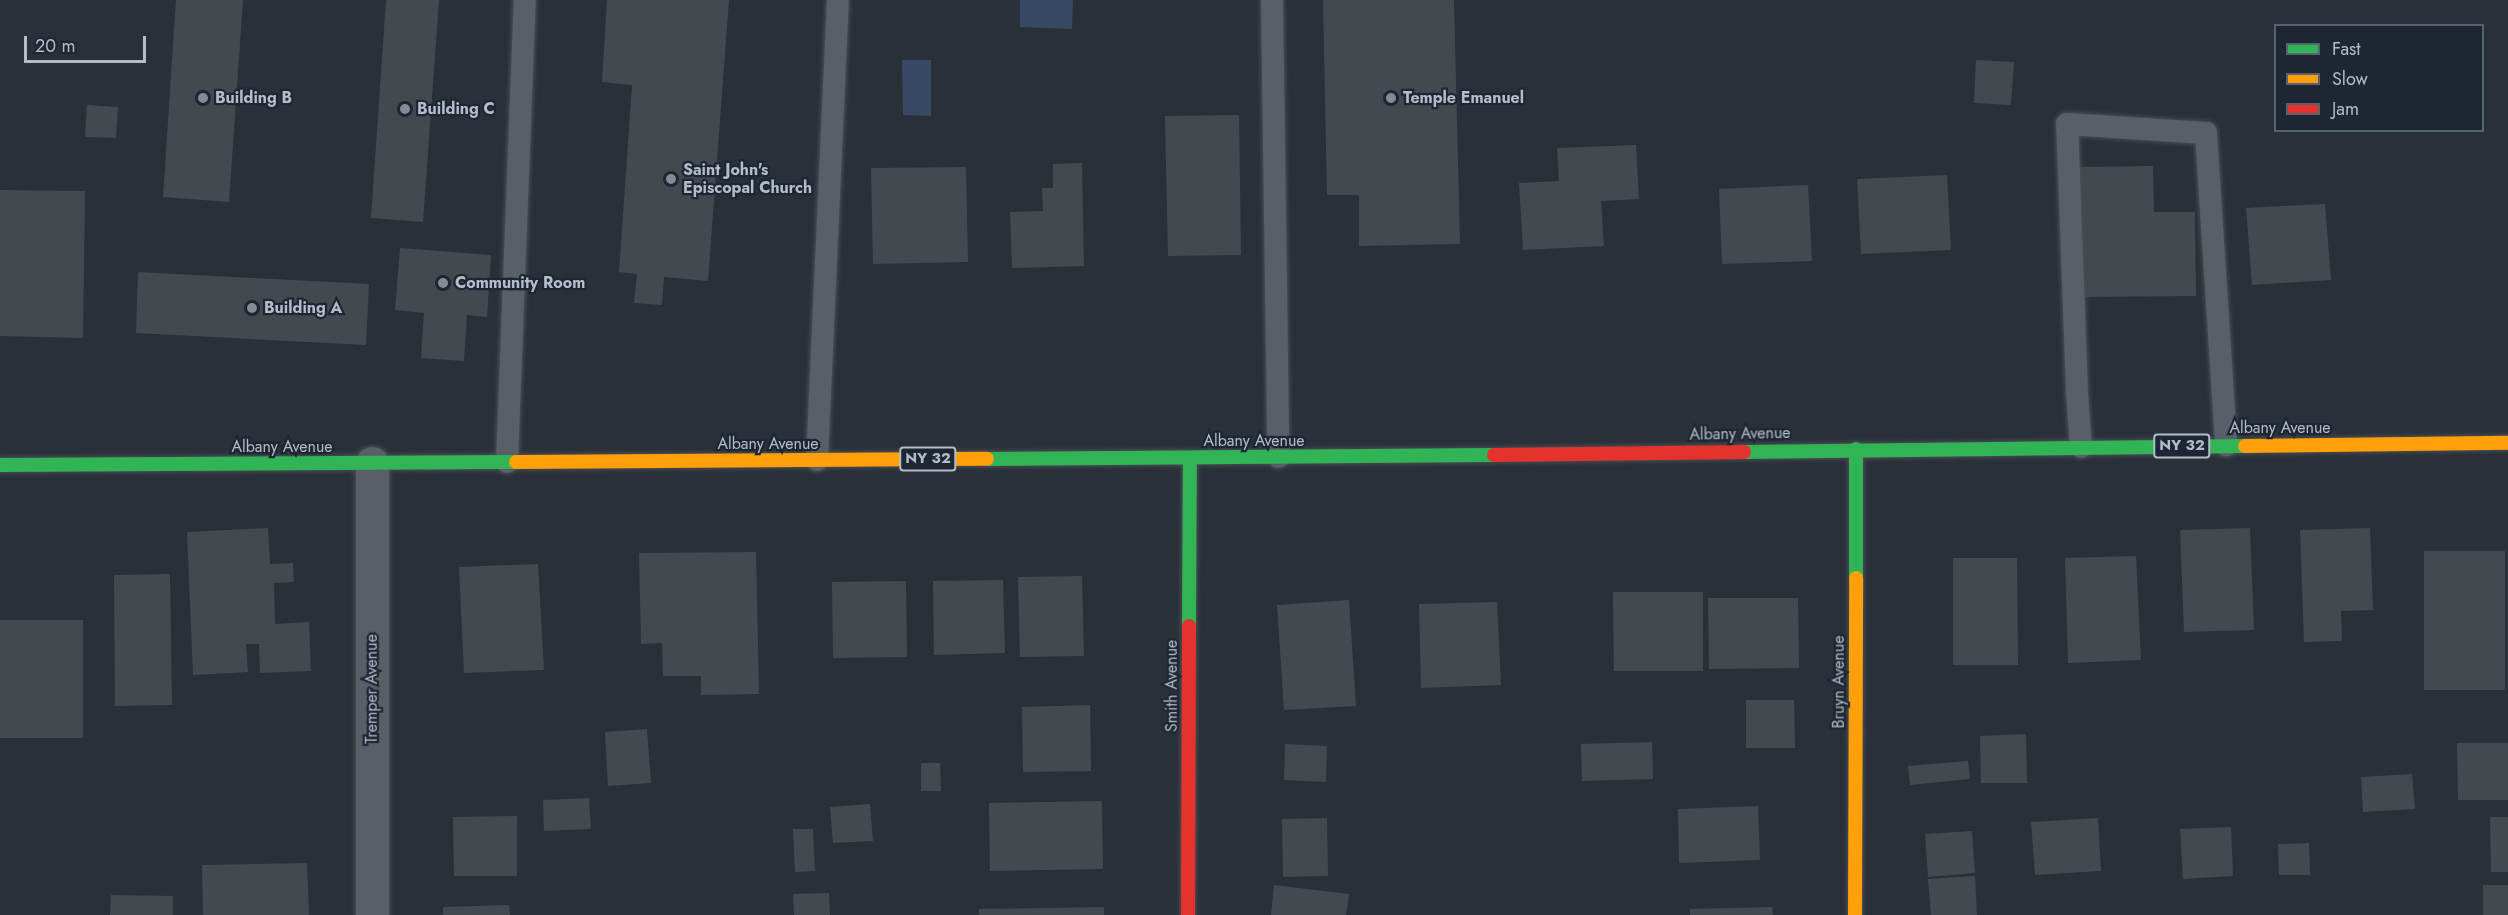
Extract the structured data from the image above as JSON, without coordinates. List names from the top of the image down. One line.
{"streets":{"main road":["Albany Avenue","NY 32","Bruyn Avenue","Smith Avenue"],"street":["Tremper Avenue"]},"crossings":[["Albany Avenue","Bruyn Avenue"],["Albany Avenue","Smith Avenue"],["Albany Avenue","Tremper Avenue"]],"places":["Building B","Temple Emanuel","Building C","Saint John's Episcopal Church","Community Room","Building A"],"legend":["Fast","Slow","Jam"],"scale_bar":"20 m"}
